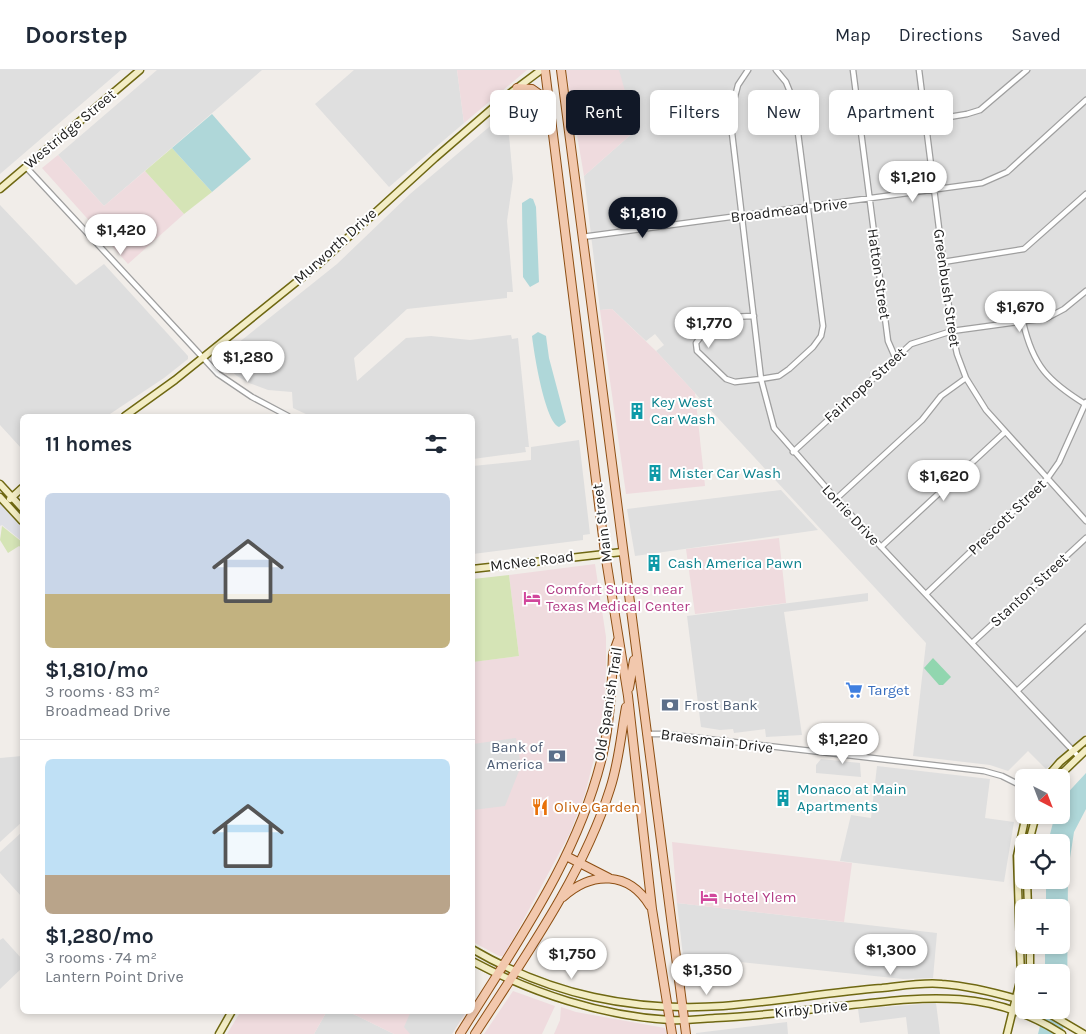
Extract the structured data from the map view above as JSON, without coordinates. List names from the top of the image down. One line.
{"streets":{"main road":["Westridge Street","Murworth Drive","Main Street","McNee Road","Old Spanish Trail","Kirby Drive"],"street":["Broadmead Drive","Hatton Street","Greenbush Street","Fairhope Street","Lorrie Drive","Prescott Street","Stanton Street","Braesmain Drive"]},"crossings":[["Broadmead Drive","Hatton Street"],["Broadmead Drive","Greenbush Street"],["Broadmead Drive","Lorrie Drive"],["Broadmead Drive","Main Street"],["Murworth Drive","Main Street"],["Hatton Street","Fairhope Street"],["Greenbush Street","Fairhope Street"],["Greenbush Street","Prescott Street"],["Fairhope Street","Lorrie Drive"],["Lorrie Drive","Prescott Street"],["Lorrie Drive","Stanton Street"],["Main Street","McNee Road"],["Main Street","Old Spanish Trail"],["Main Street","Braesmain Drive"],["Main Street","Kirby Drive"],["Old Spanish Trail","Kirby Drive"]],"places":{"building":["Key West Car Wash","Mister Car Wash","Cash America Pawn","Monaco at Main Apartments"],"hotel":["Comfort Suites near Texas Medical Center","Hotel Ylem"],"supermarket":["Target"],"bank":["Frost Bank","Bank of America"],"restaurant":["Olive Garden"]},"north":"bottom right","page":{"header":"Doorstep","nav":["Map","Directions","Saved"],"chip":["Buy","Rent","Filters","New","Apartment"],"price":["$1,210","$1,810","$1,420","$1,670","$1,770","$1,280","$1,620","$1,220","$1,300","$1,750","$1,350"],"heading":"11 homes","list":[{"name":"$1,810/mo","note":"3 rooms · 83 m² · Broadmead Drive"},{"name":"$1,280/mo","note":"3 rooms · 74 m² · Lantern Point Drive"}],"map_buttons":["+","−"]}}
